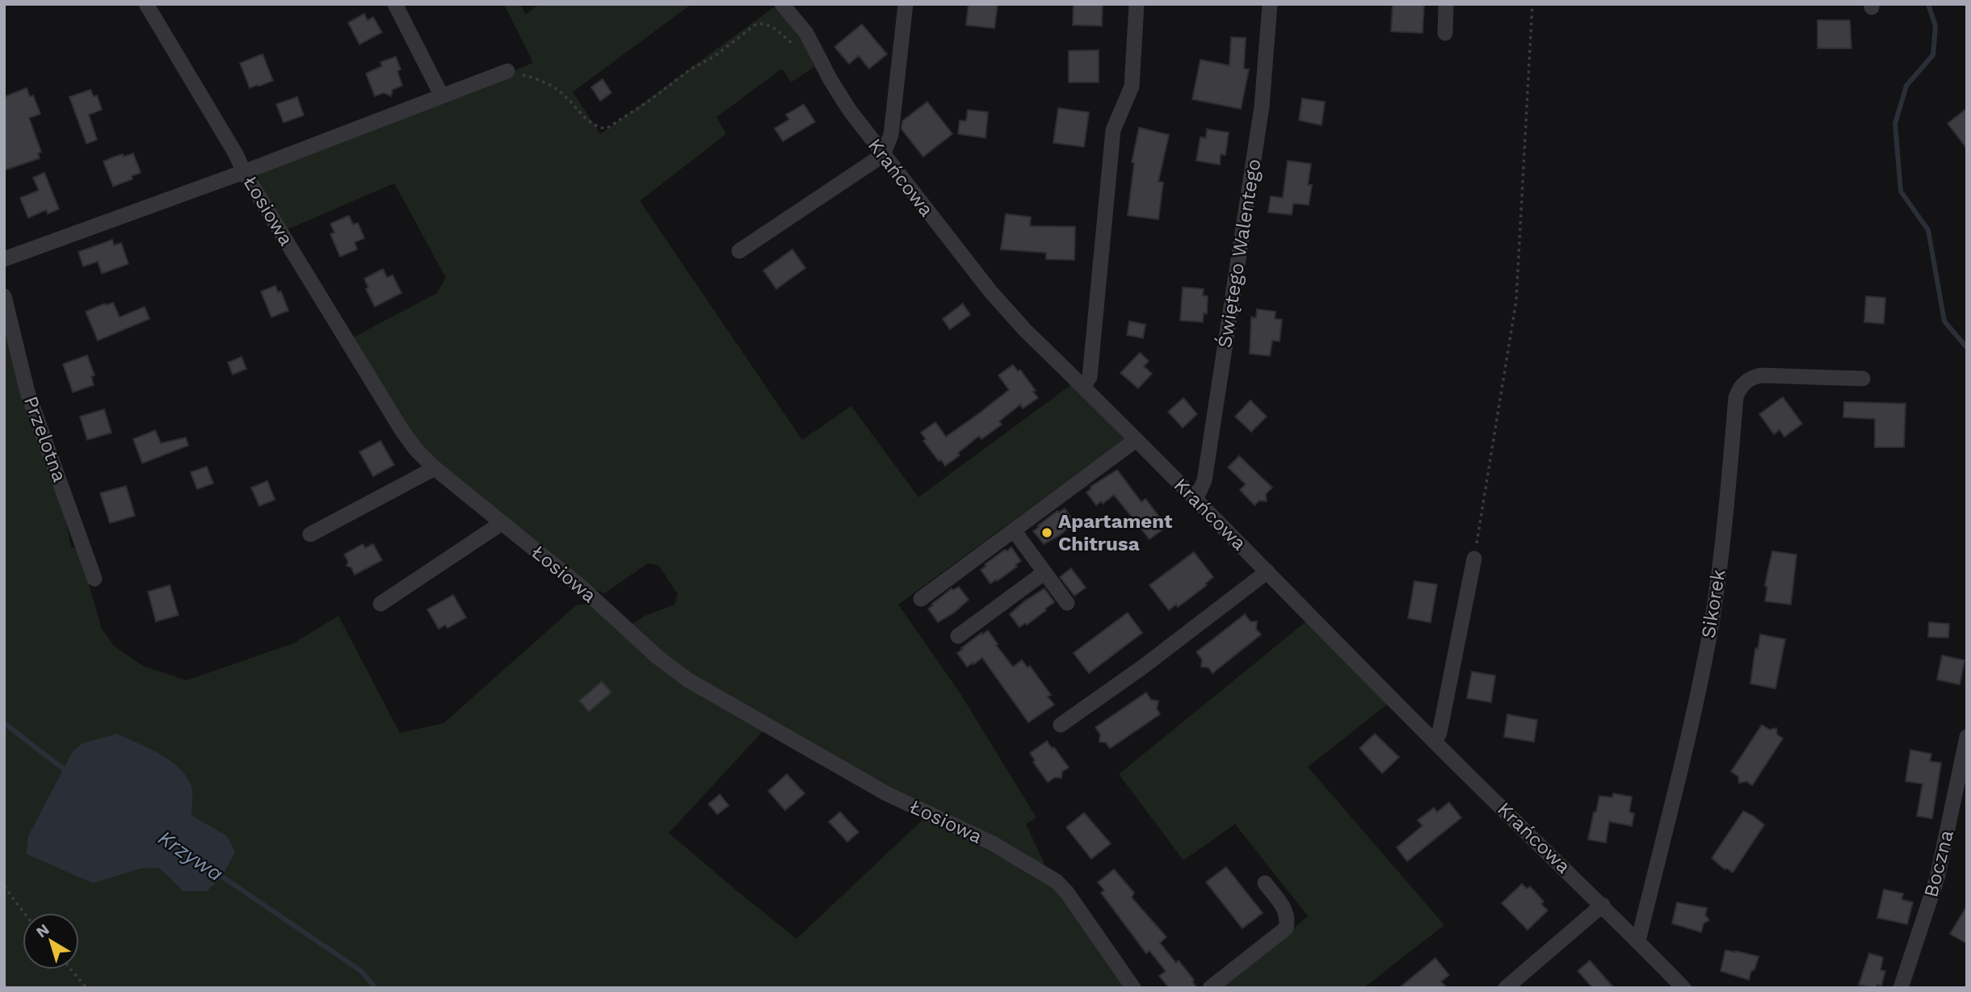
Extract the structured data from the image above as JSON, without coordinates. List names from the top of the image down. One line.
{"streets":{"street":["Krańcowa","Łosiowa","Świętego Walentego","Przelotna","Sikorek","Boczna"]},"crossings":[["Krańcowa","Świętego Walentego"],["Krańcowa","Sikorek"]],"water":["Krzywa"],"places":["Apartament Chitrusa"],"north":"top left"}
